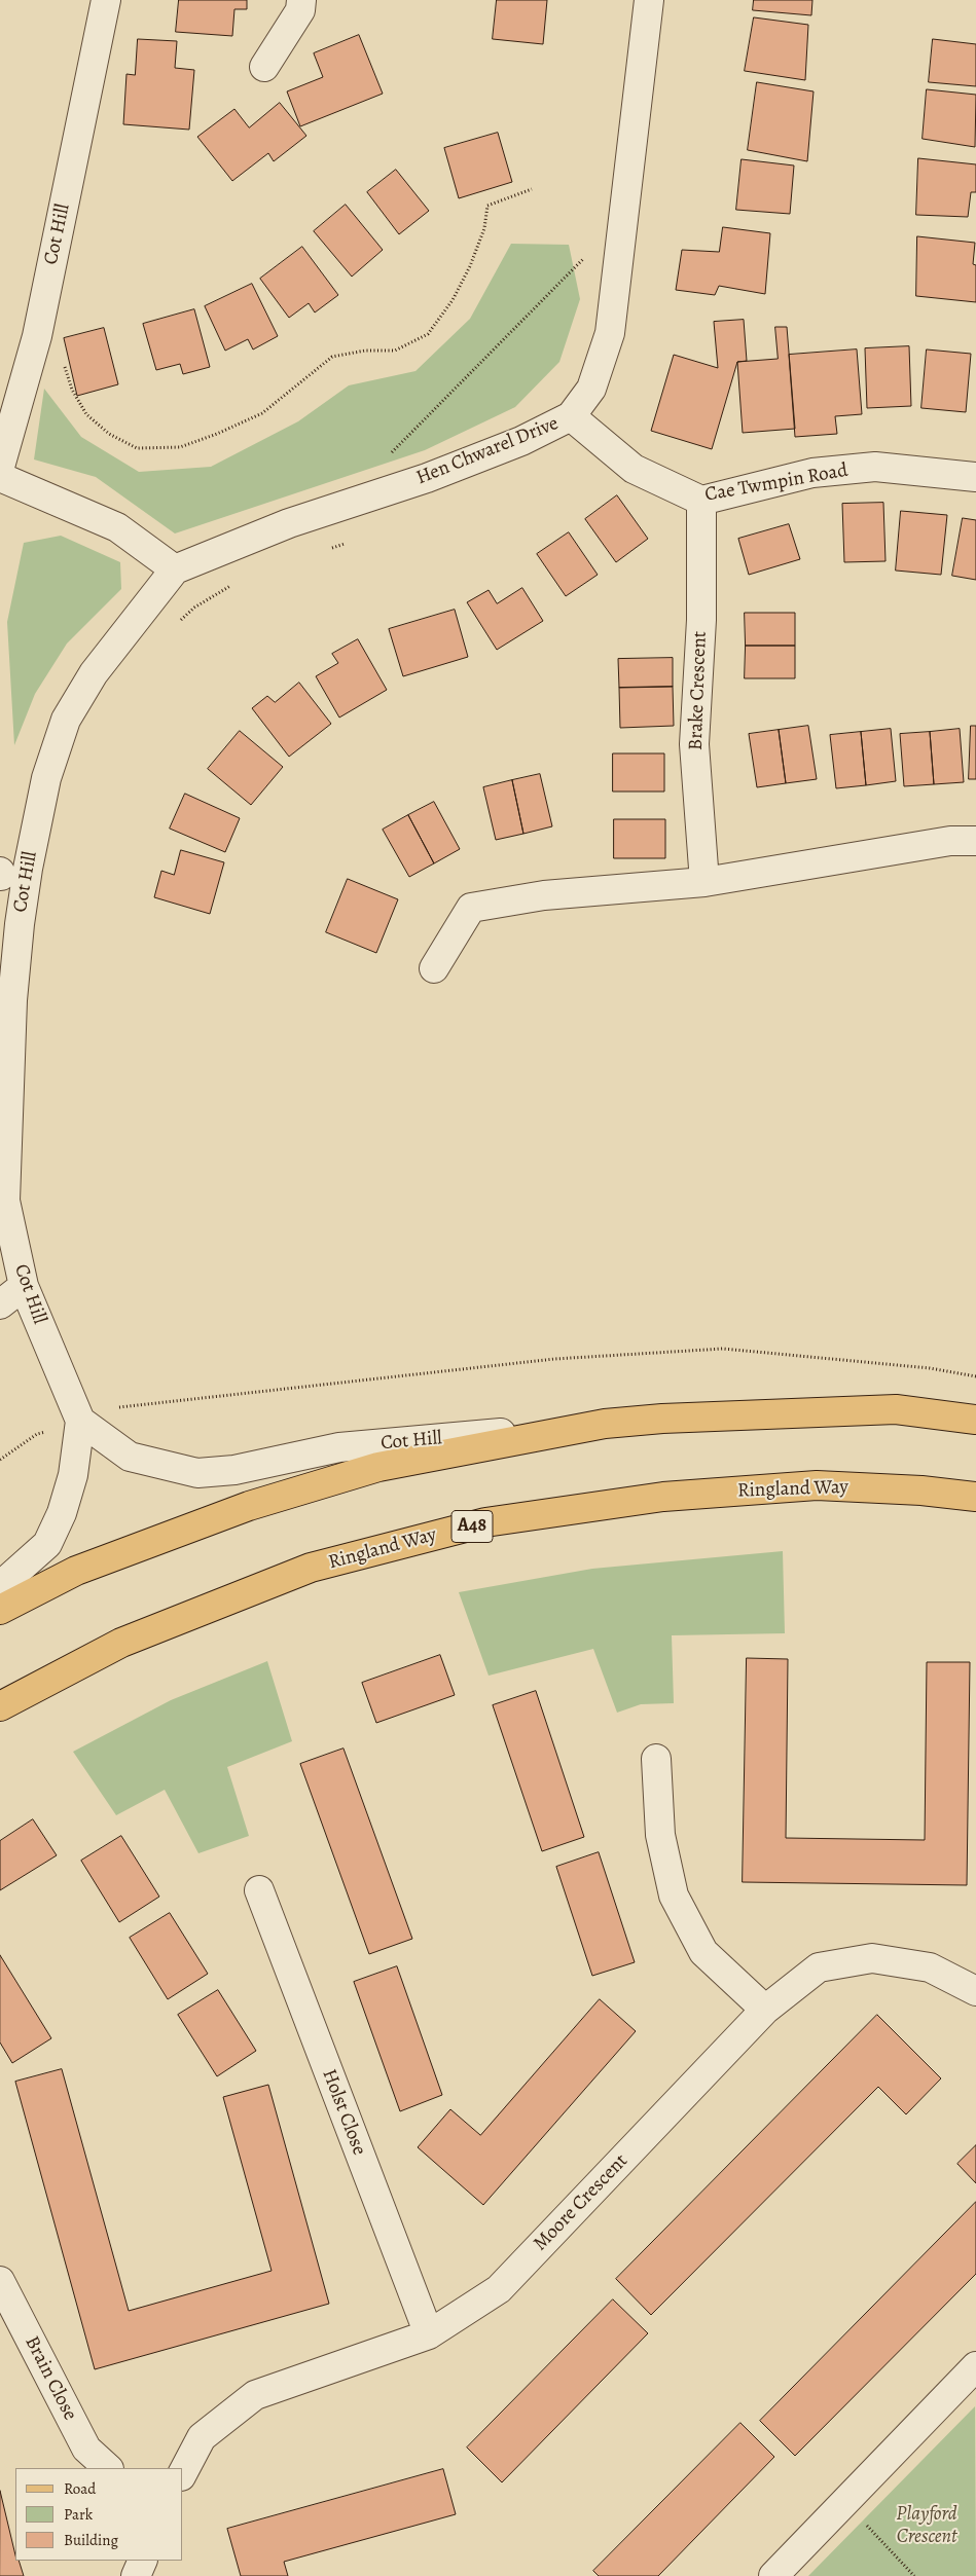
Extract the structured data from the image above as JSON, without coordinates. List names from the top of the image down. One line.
{"streets":{"main road":["Ringland Way","A48"],"street":["Cot Hill","Hen Chwarel Drive","Cae Twmpin Road","Brake Crescent","Holst Close","Moore Crescent","Brain Close"]},"crossings":[["Cot Hill","Hen Chwarel Drive"],["Hen Chwarel Drive","Cae Twmpin Road"],["Cae Twmpin Road","Brake Crescent"],["Holst Close","Moore Crescent"]],"parks":["Playford Crescent"],"legend":["Road","Park","Building"]}
